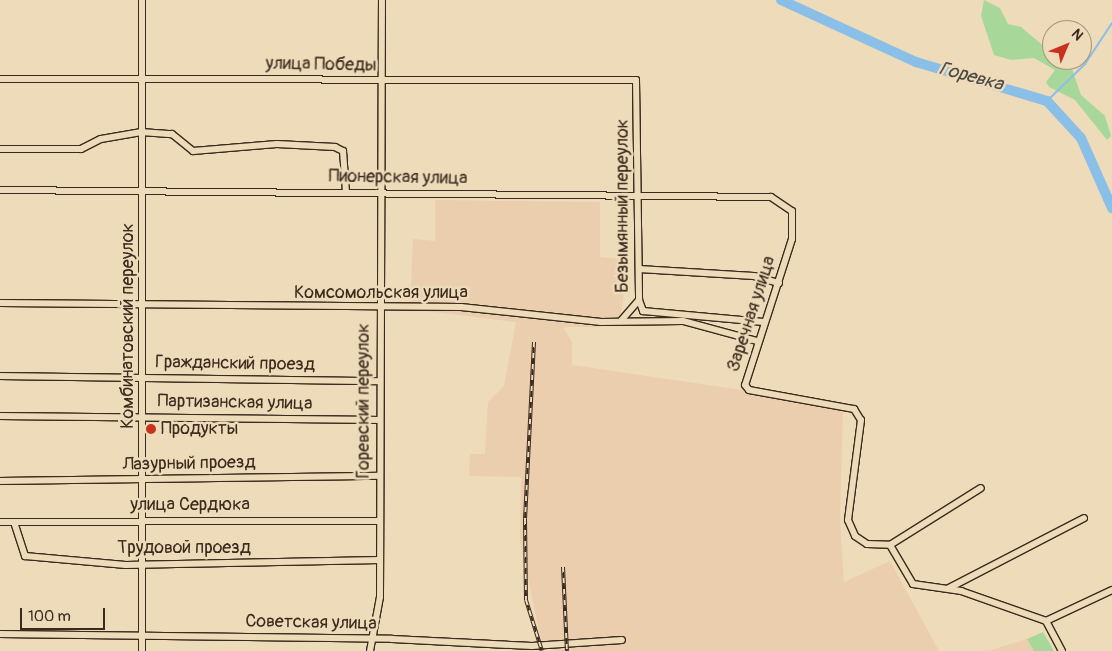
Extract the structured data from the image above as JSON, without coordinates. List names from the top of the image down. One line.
{"streets":{"street":["улица Победы","Пионерская улица","Безымянный переулок","Комсомольская улица","Заречная улица","Комбинатовский переулок","Гражданский проезд","Горевский переулок","Партизанская улица","Лазурный проезд","улица Сердюка","Трудовой проезд","Советская улица"]},"crossings":[["улица Победы","Безымянный переулок"],["улица Победы","Комбинатовский переулок"],["улица Победы","Горевский переулок"],["Пионерская улица","Безымянный переулок"],["Пионерская улица","Заречная улица"],["Пионерская улица","Комбинатовский переулок"],["Пионерская улица","Горевский переулок"],["Безымянный переулок","Комсомольская улица"],["Комсомольская улица","Заречная улица"],["Комсомольская улица","Комбинатовский переулок"],["Комсомольская улица","Горевский переулок"],["Комбинатовский переулок","Гражданский проезд"],["Комбинатовский переулок","Партизанская улица"],["Комбинатовский переулок","Лазурный проезд"],["Комбинатовский переулок","улица Сердюка"],["Комбинатовский переулок","Трудовой проезд"],["Комбинатовский переулок","Советская улица"],["Гражданский проезд","Горевский переулок"],["Горевский переулок","Партизанская улица"],["Горевский переулок","Лазурный проезд"],["Горевский переулок","улица Сердюка"],["Горевский переулок","Трудовой проезд"],["Горевский переулок","Советская улица"],["улица Сердюка","Трудовой проезд"]],"water":["Горевка"],"places":["Продукты"],"scale_bar":"100 m","north":"top right"}
